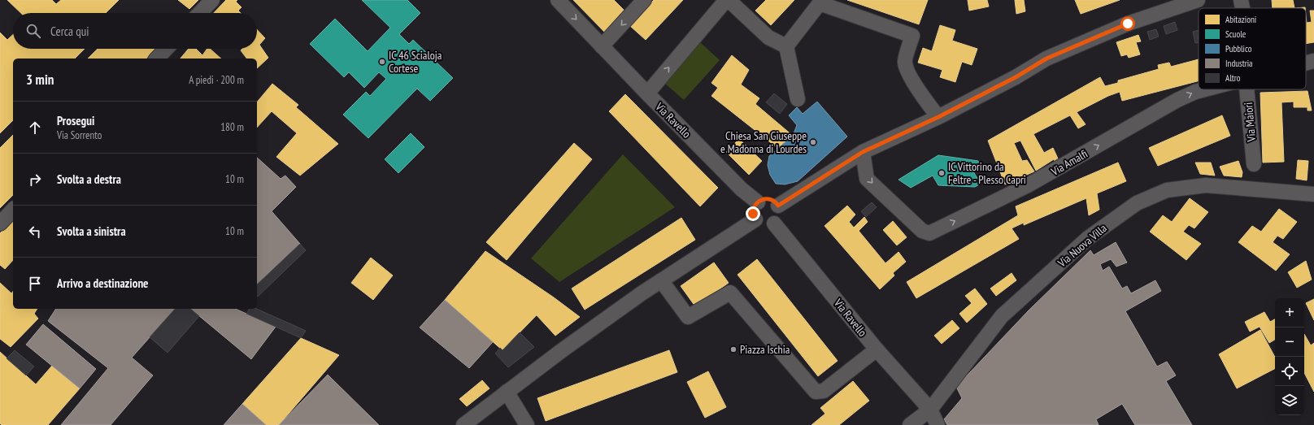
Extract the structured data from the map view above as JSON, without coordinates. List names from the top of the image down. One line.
{"streets":{"street":["Via Ravello","Via Maiori","Via Amalfi","Via Nuova Villa"]},"crossings":[["Via Ravello","Via Nuova Villa"]],"places":["IC 46 Scialoja Cortese","Chiesa San Giuseppe e Madonna di Lourdes","IC Vittorino da Feltre - Plesso Capri","Piazza Ischia"],"legend":["Abitazioni","Scuole","Pubblico","Industria","Altro"],"page":{"search":"Cerca qui","heading":["3 min","A piedi · 200 m"],"list":[["Prosegui","Via Sorrento","180 m"],["Svolta a destra","10 m"],["Svolta a sinistra","10 m"],"Arrivo a destinazione"],"map_buttons":["+","−"]}}
